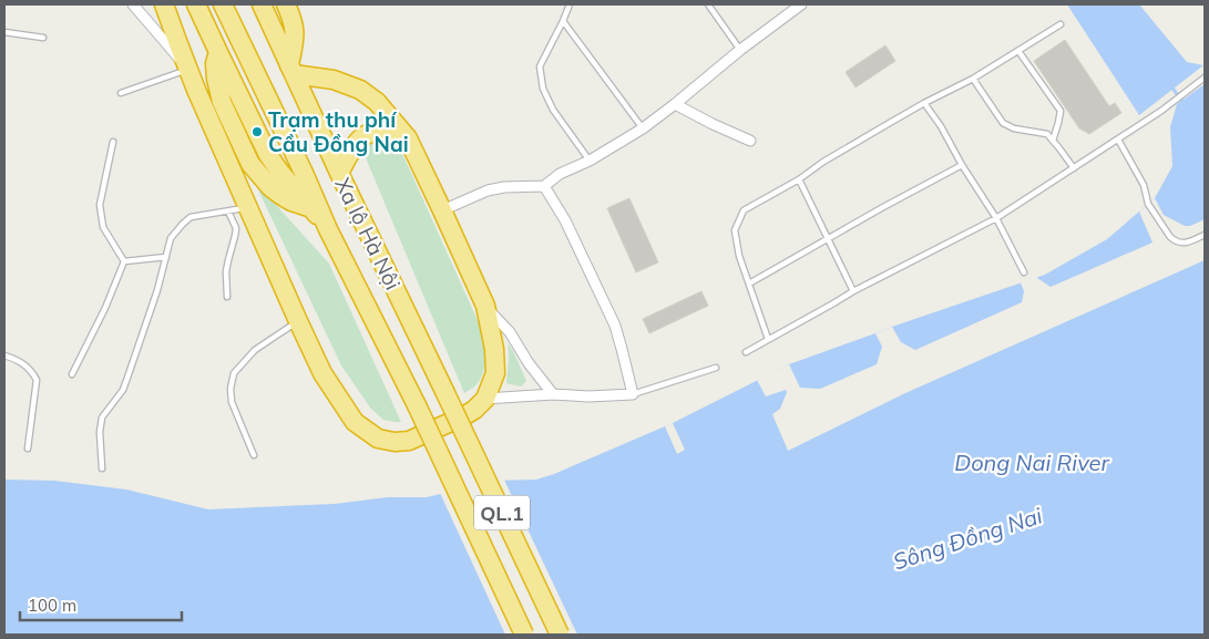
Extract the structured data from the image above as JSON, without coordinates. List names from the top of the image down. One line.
{"streets":{"highway":["Xa lộ Hà Nội","QL.1"]},"water":["Dong Nai River","Sông Đồng Nai"],"places":["Trạm thu phí Cầu Đồng Nai"],"scale_bar":"100 m"}
